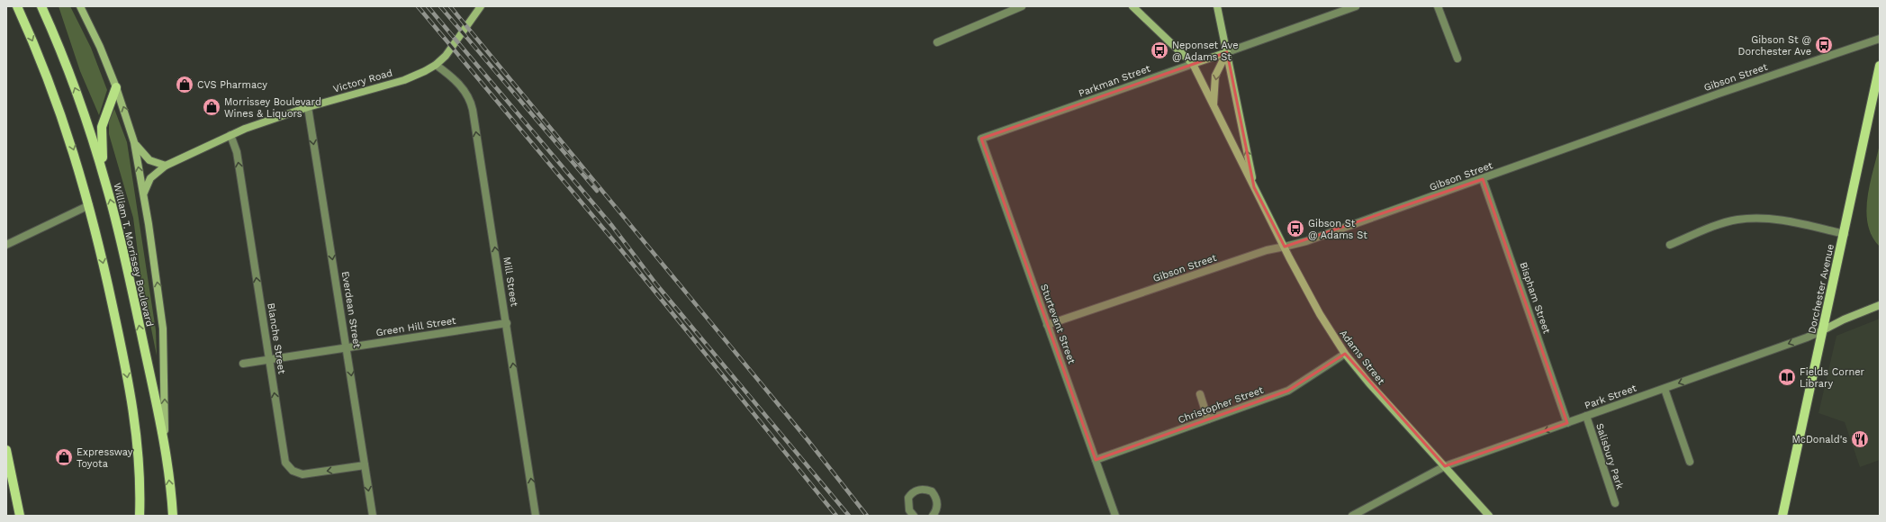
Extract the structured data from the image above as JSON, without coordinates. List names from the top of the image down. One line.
{"streets":{"main road":["Victory Road","Parkman Street","William T. Morrissey Boulevard","Dorchester Avenue","Adams Street","Park Street"],"street":["Gibson Street","Mill Street","Bispham Street","Everdean Street","Sturtevant Street","Green Hill Street","Blanche Street","Christopher Street","Salisbury Park"]},"crossings":[["Gibson Street","Bispham Street"],["Gibson Street","Sturtevant Street"],["Gibson Street","Adams Street"],["Victory Road","Mill Street"],["Victory Road","Everdean Street"],["Victory Road","Blanche Street"],["Parkman Street","Sturtevant Street"],["Parkman Street","Adams Street"],["Mill Street","Green Hill Street"],["Dorchester Avenue","Park Street"],["Bispham Street","Park Street"],["Everdean Street","Green Hill Street"],["Everdean Street","Blanche Street"],["Sturtevant Street","Christopher Street"],["Green Hill Street","Blanche Street"],["Adams Street","Park Street"],["Adams Street","Christopher Street"],["Park Street","Salisbury Park"]],"one_way":["Mill Street","Everdean Street","Blanche Street","Park Street"],"places":{"bus stop":["Gibson St @ Dorchester Ave","Neponset Ave @ Adams St","Gibson St @ Adams St"],"shop":["CVS Pharmacy","Morrissey Boulevard Wines & Liquors","Expressway Toyota"],"library":["Fields Corner Library"],"restaurant":["McDonald's"]}}
